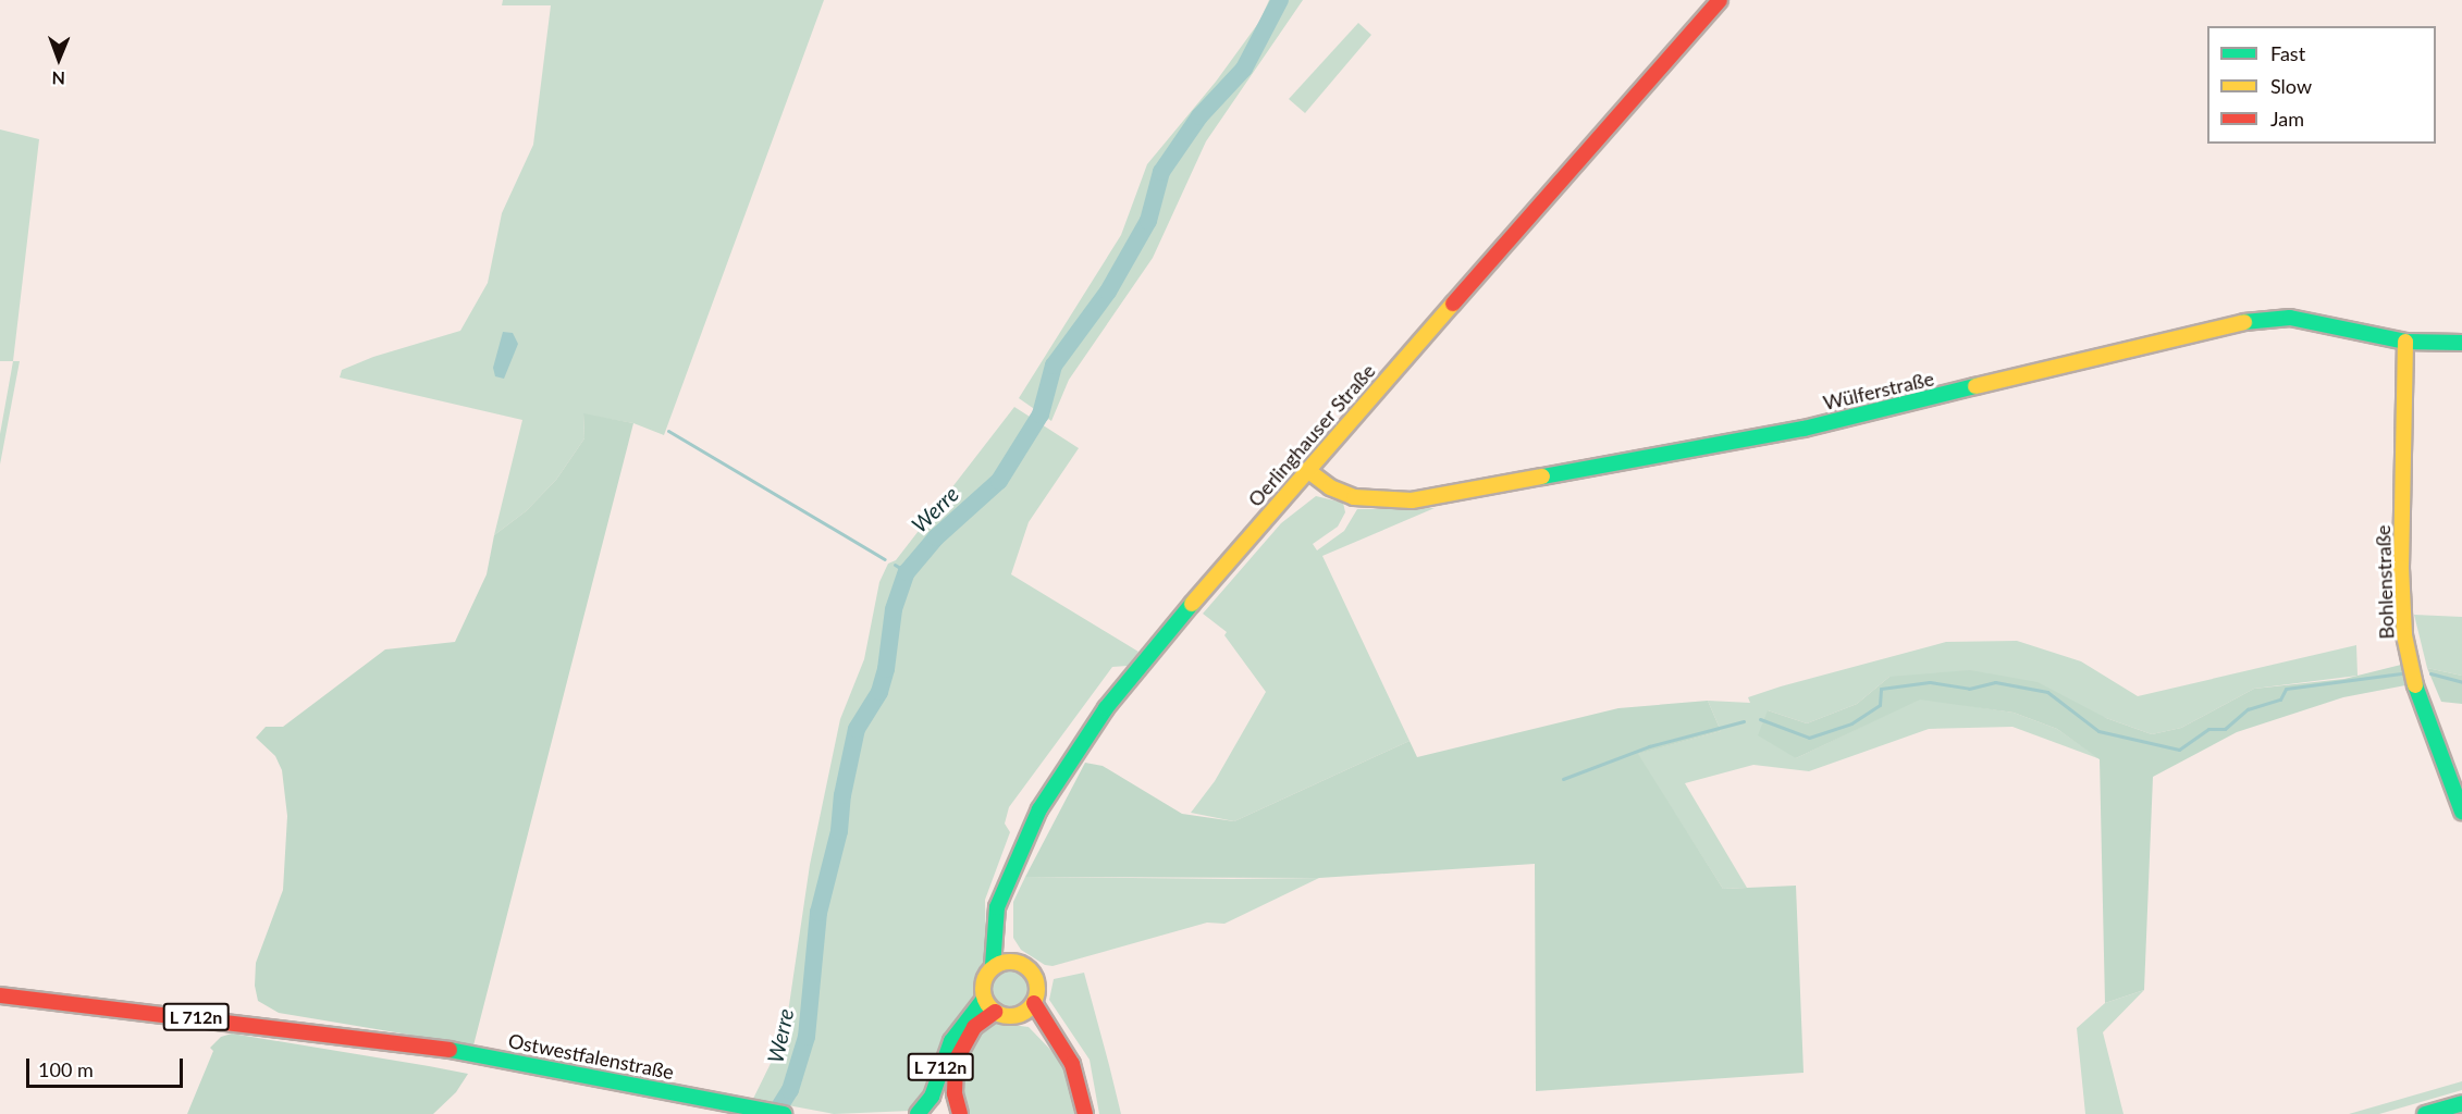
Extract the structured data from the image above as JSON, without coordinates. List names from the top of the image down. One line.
{"streets":{"main road":["Wülferstraße","Oerlinghauser Straße","Bohlenstraße","L 712n","Ostwestfalenstraße"]},"crossings":[["Wülferstraße","Oerlinghauser Straße"],["Wülferstraße","Bohlenstraße"],["Oerlinghauser Straße","L 712n"]],"water":["Werre"],"legend":["Fast","Slow","Jam"],"scale_bar":"100 m","north":"bottom"}
